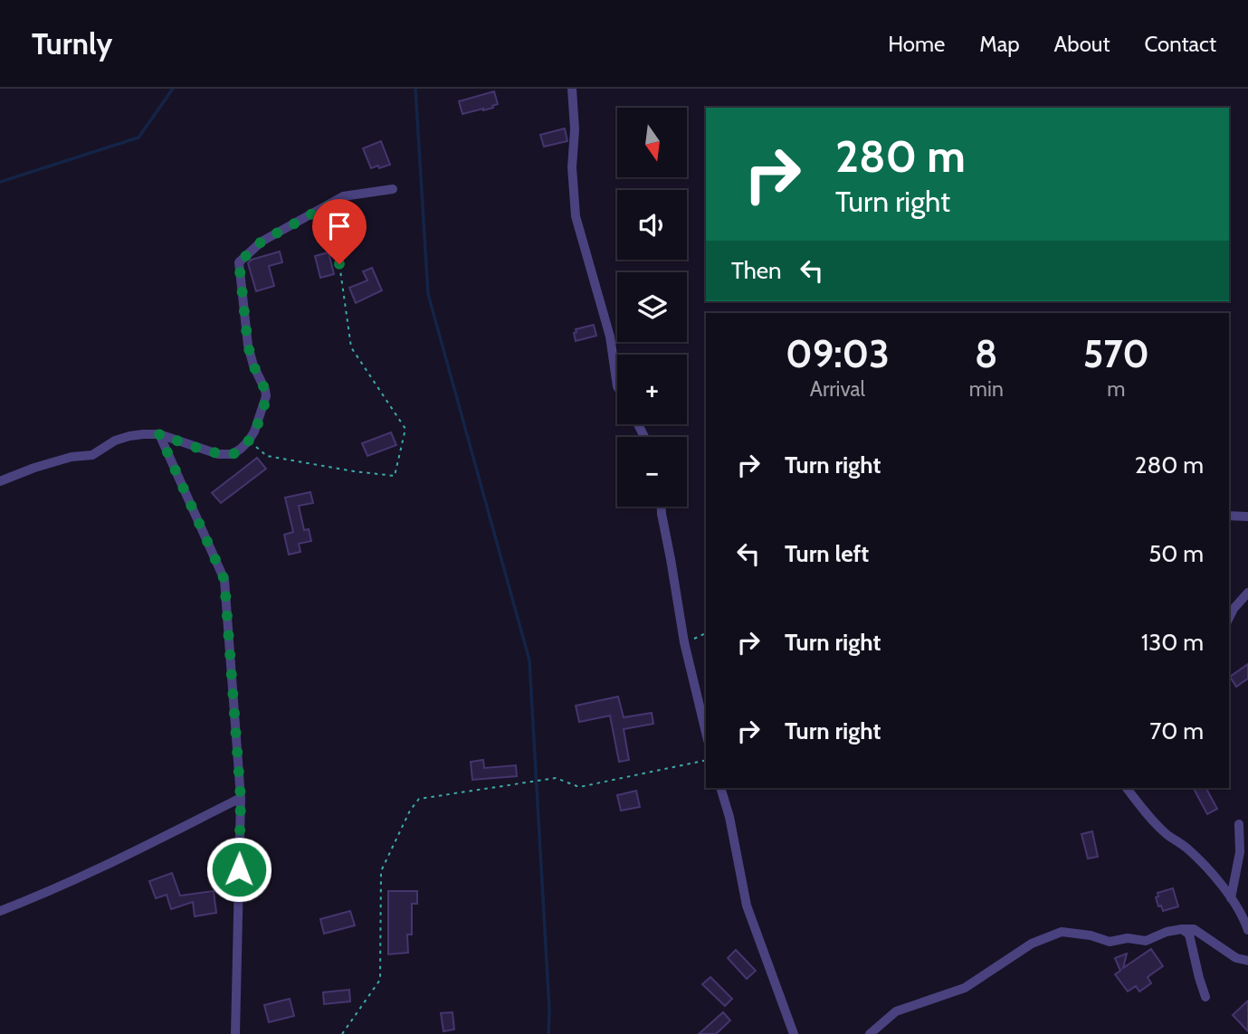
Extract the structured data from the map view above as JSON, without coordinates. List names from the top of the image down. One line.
{"north":"bottom","page":{"header":"Turnly","nav":["Home","Map","About","Contact"],"map_buttons":["+","−"],"turn":["280 m","Turn right"],"then":"Then","eta":["09:03","Arrival","8","min","570","m"],"list":[{"name":"Turn right","value":"280 m"},{"name":"Turn left","value":"50 m"},{"name":"Turn right","value":"130 m"},{"name":"Turn right","value":"70 m"}]}}
